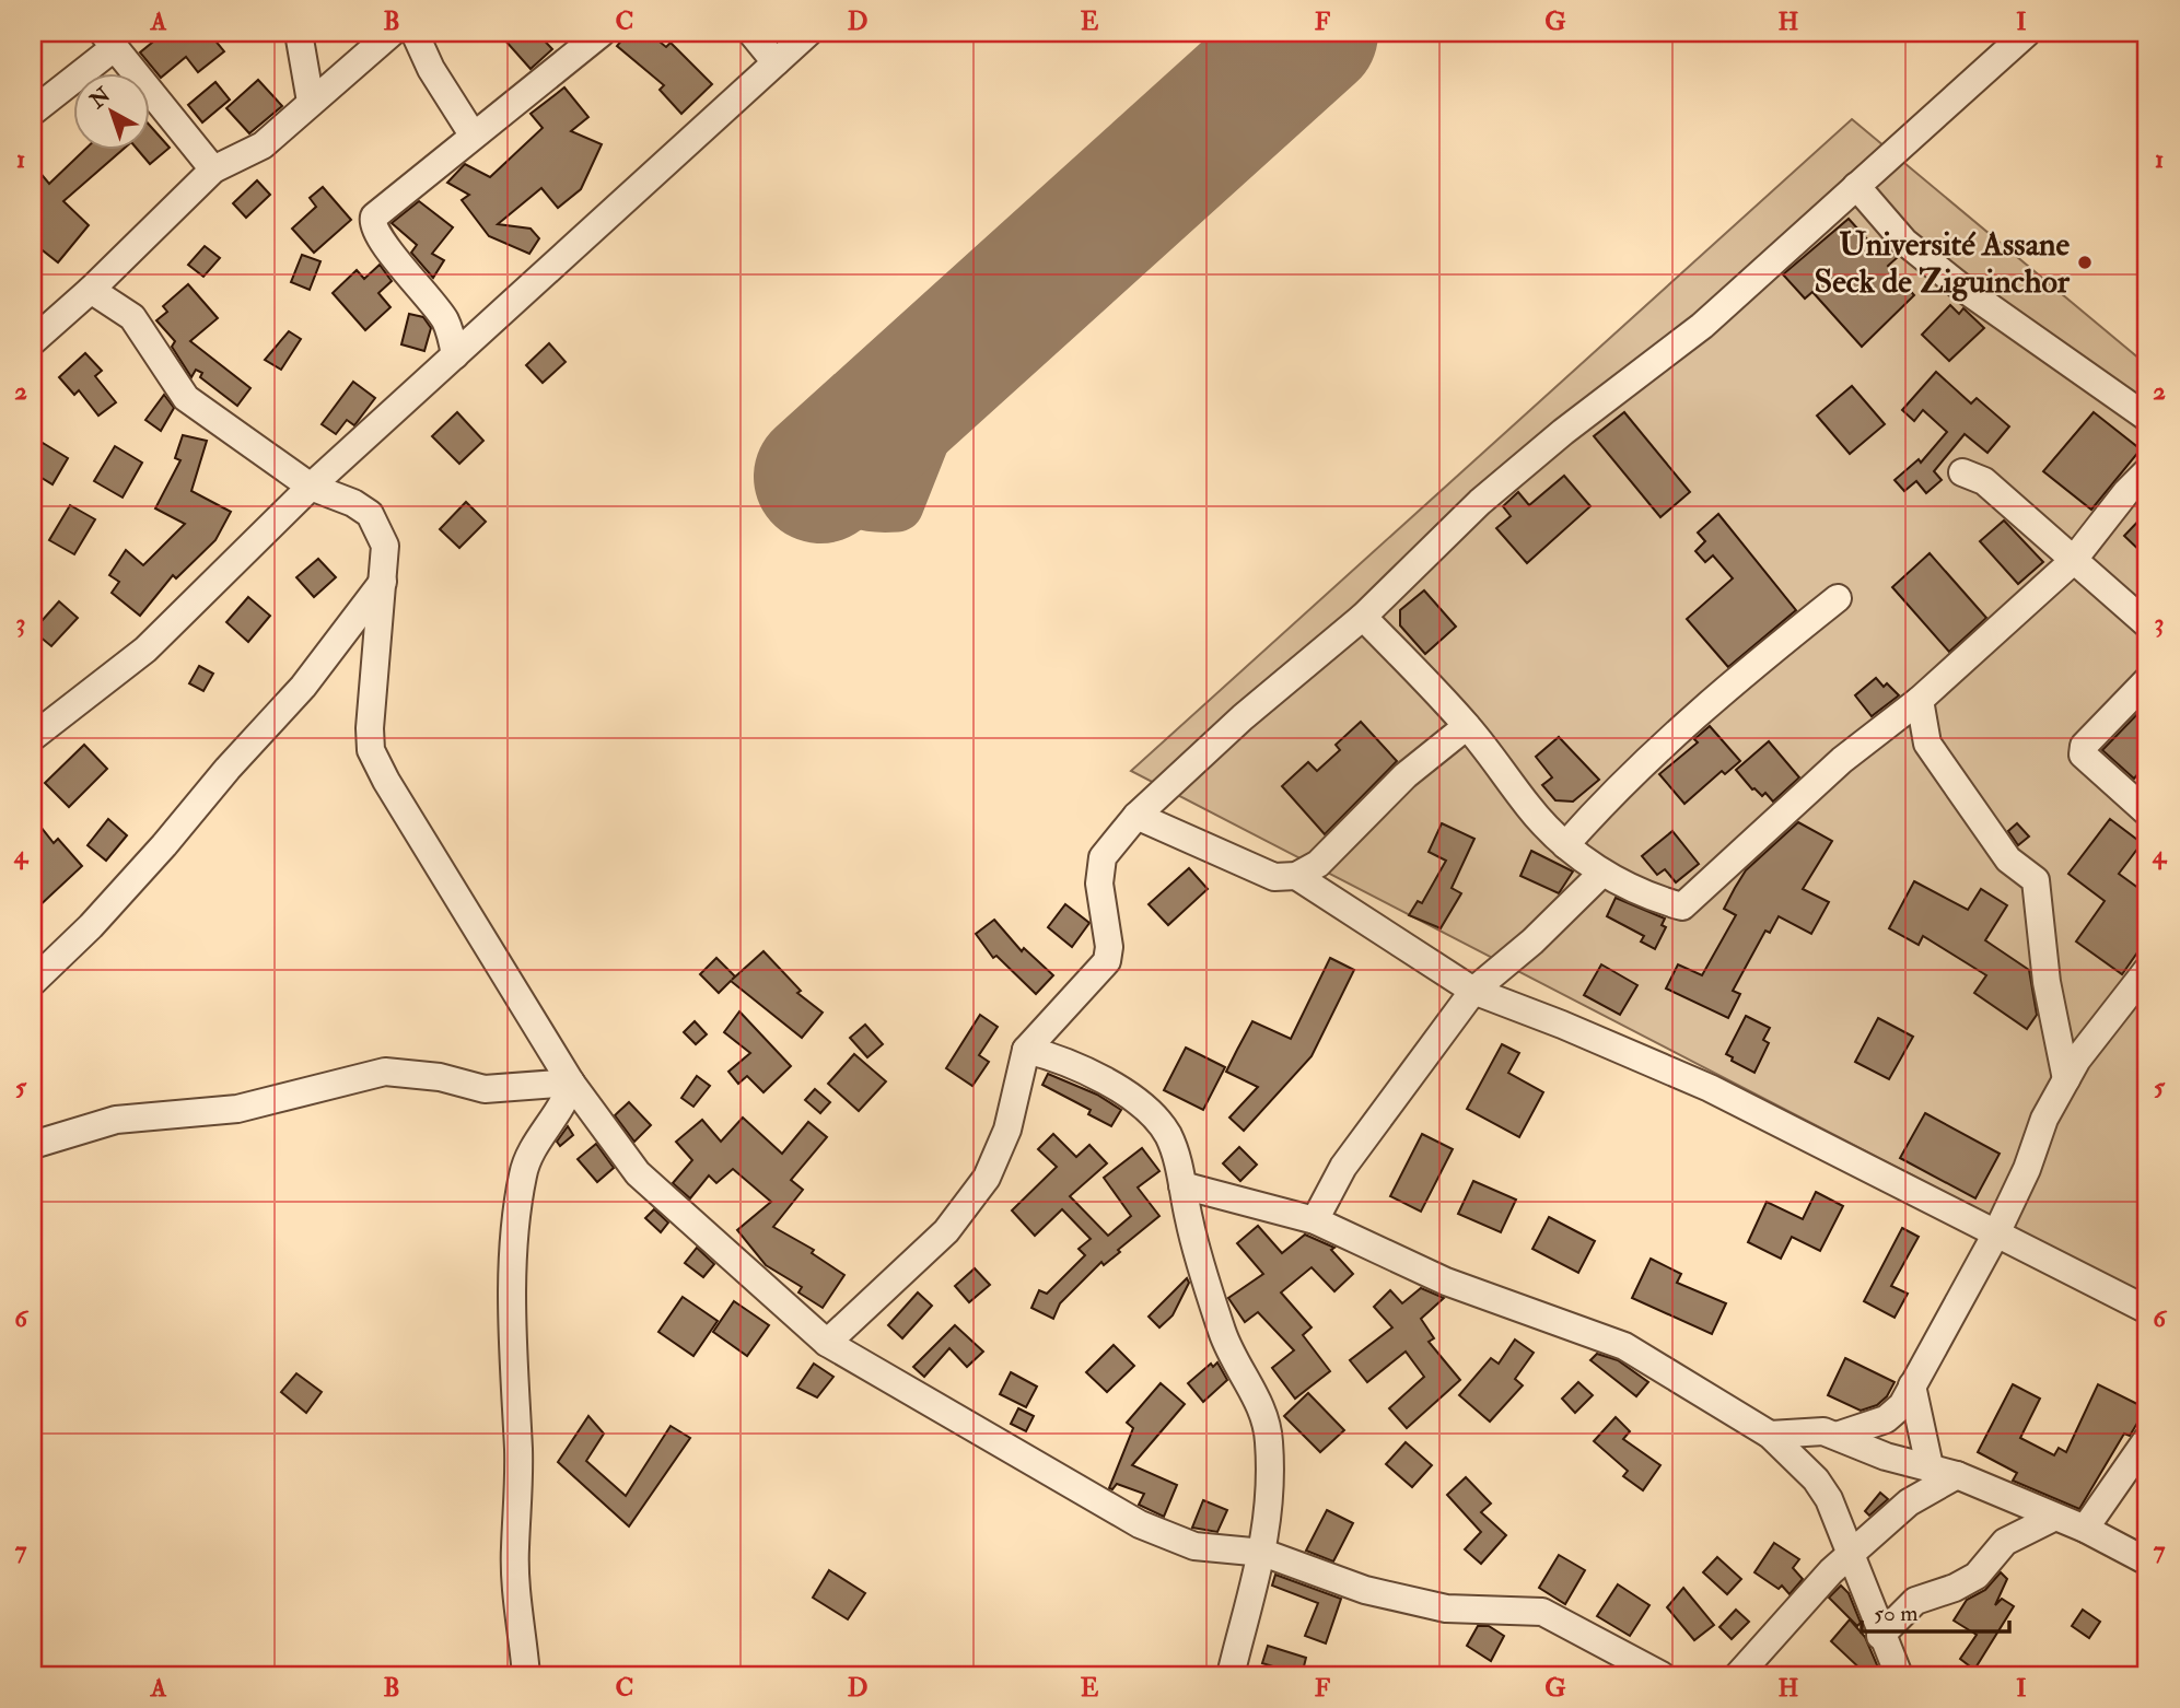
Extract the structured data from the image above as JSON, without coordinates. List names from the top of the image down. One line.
{"places":["Université Assane Seck de Ziguinchor"],"scale_bar":"50 m","north":"top left","grid":{"columns":["A","B","C","D","E","F","G","H","I"],"rows":["1","2","3","4","5","6","7"]}}
